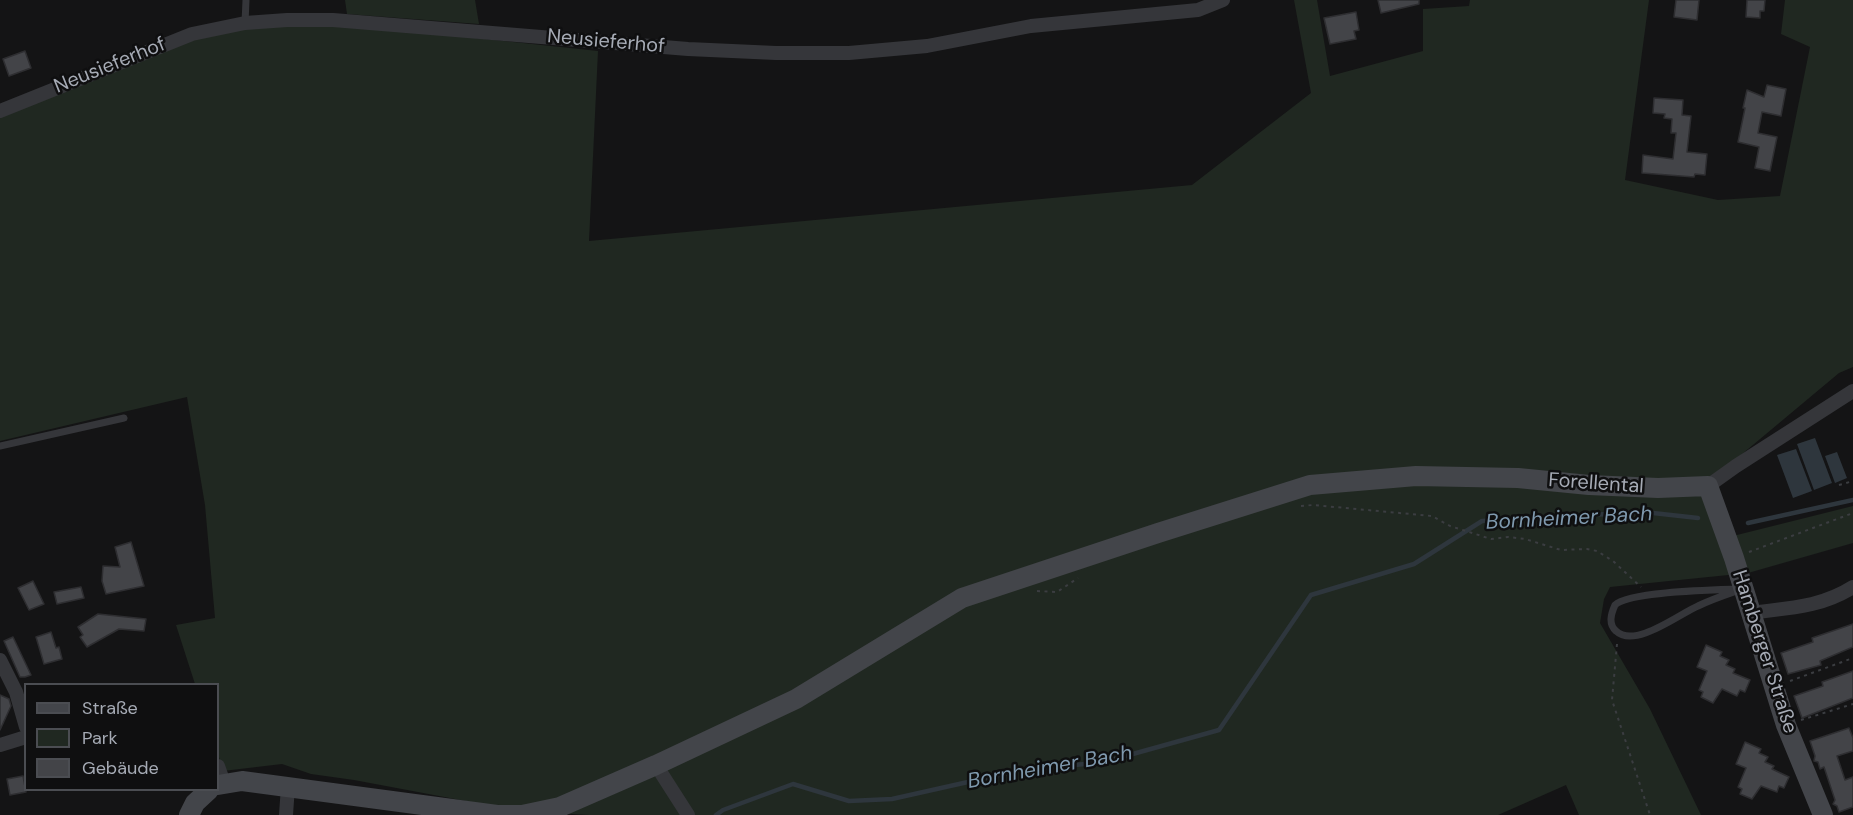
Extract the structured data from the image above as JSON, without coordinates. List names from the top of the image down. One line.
{"streets":{"street":["Neusieferhof","Forellental","Hamberger Straße"]},"crossings":[["Forellental","Hamberger Straße"]],"water":["Bornheimer Bach"],"legend":["Straße","Park","Gebäude"]}
